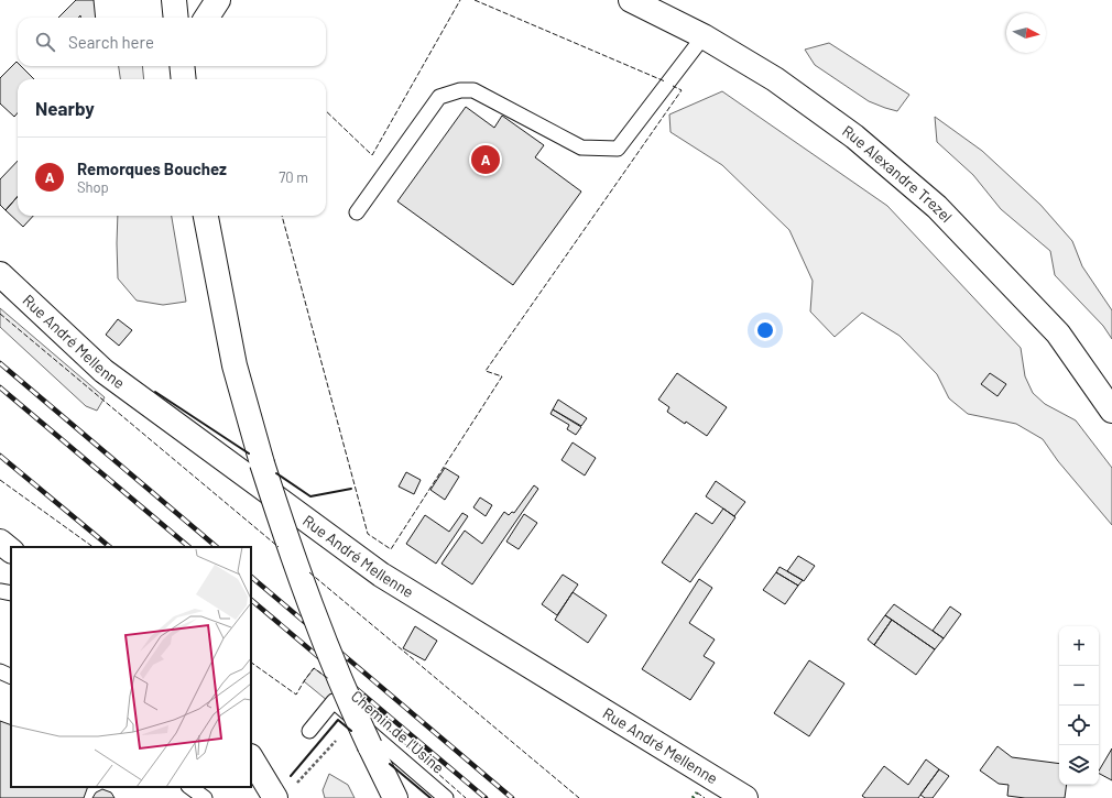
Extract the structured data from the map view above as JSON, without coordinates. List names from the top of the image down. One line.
{"streets":{"street":["Rue Alexandre Trezel","Rue André Mellenne"],"lane":["Chemin de l'Usine"]},"north":"right","page":{"search":"Search here","heading":"Nearby","list":[{"mark":"A","name":"Remorques Bouchez","note":"Shop","value":"70 m"}],"pins":"A","map_buttons":["+","−"]}}
